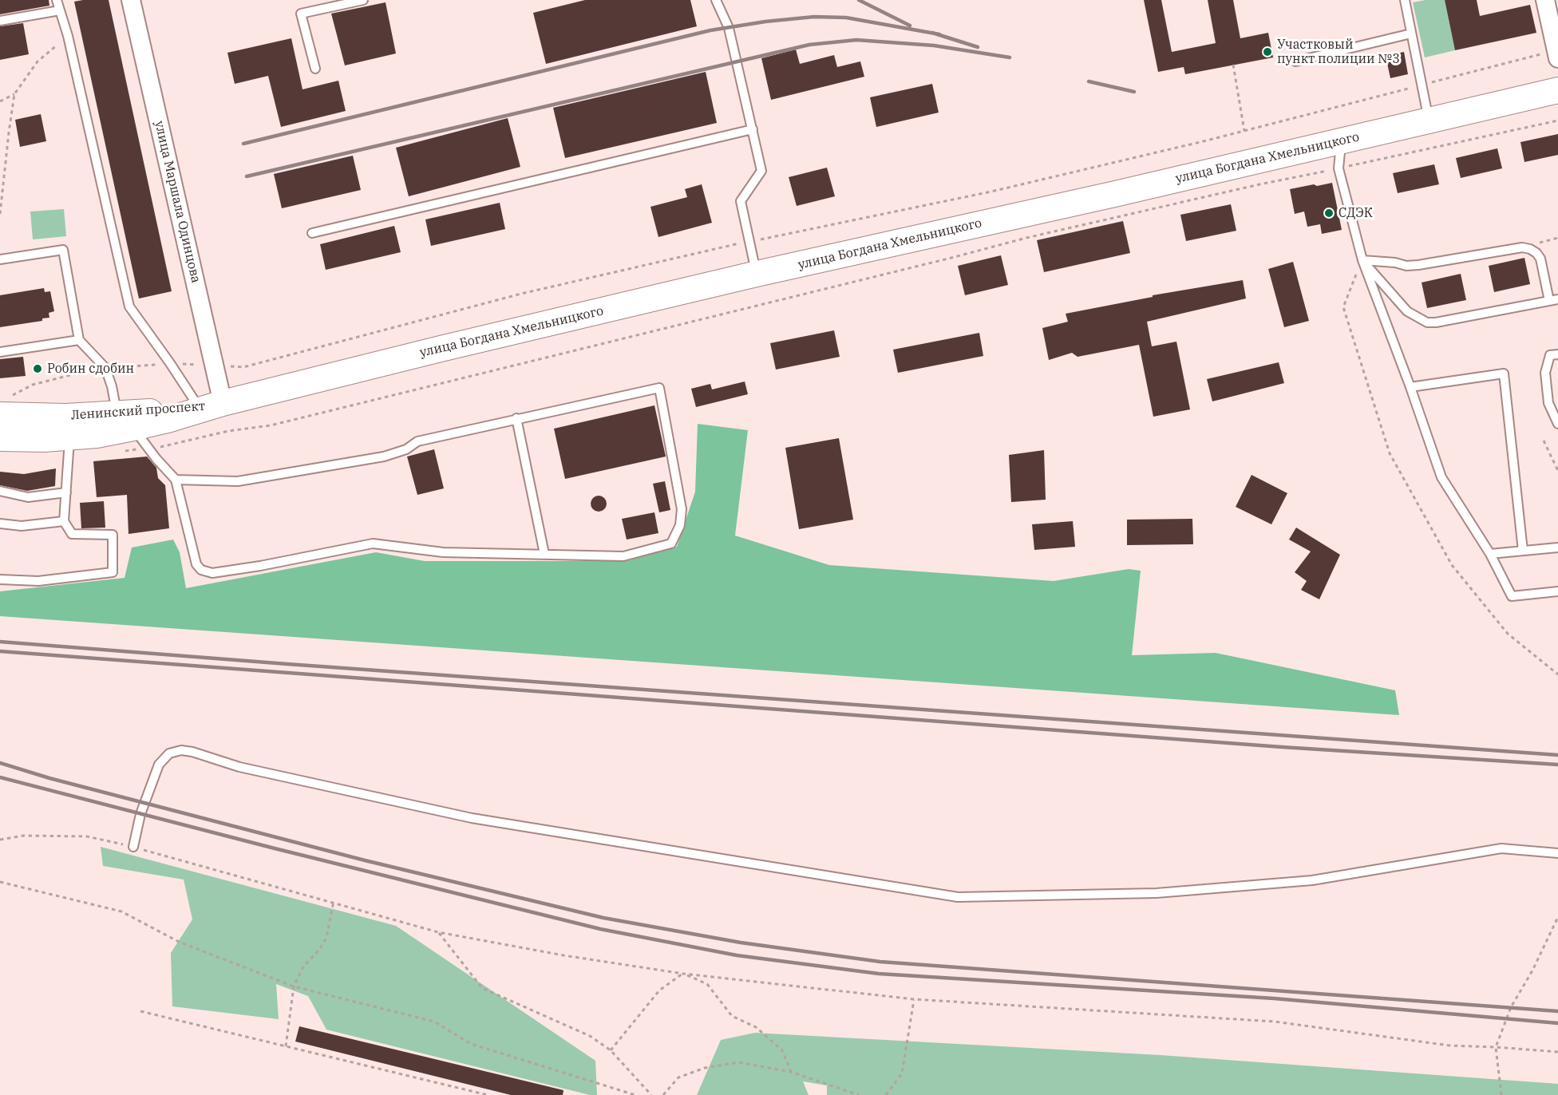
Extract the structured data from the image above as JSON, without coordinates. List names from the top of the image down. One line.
{"streets":{"main road":["улица Богдана Хмельницкого","Ленинский проспект"],"street":["улица Маршала Одинцова"]},"crossings":[["улица Богдана Хмельницкого","улица Маршала Одинцова"],["улица Богдана Хмельницкого","Ленинский проспект"],["улица Маршала Одинцова","Ленинский проспект"]],"places":["Участковый пункт полиции №3","СДЭК","Робин сдобин"]}
